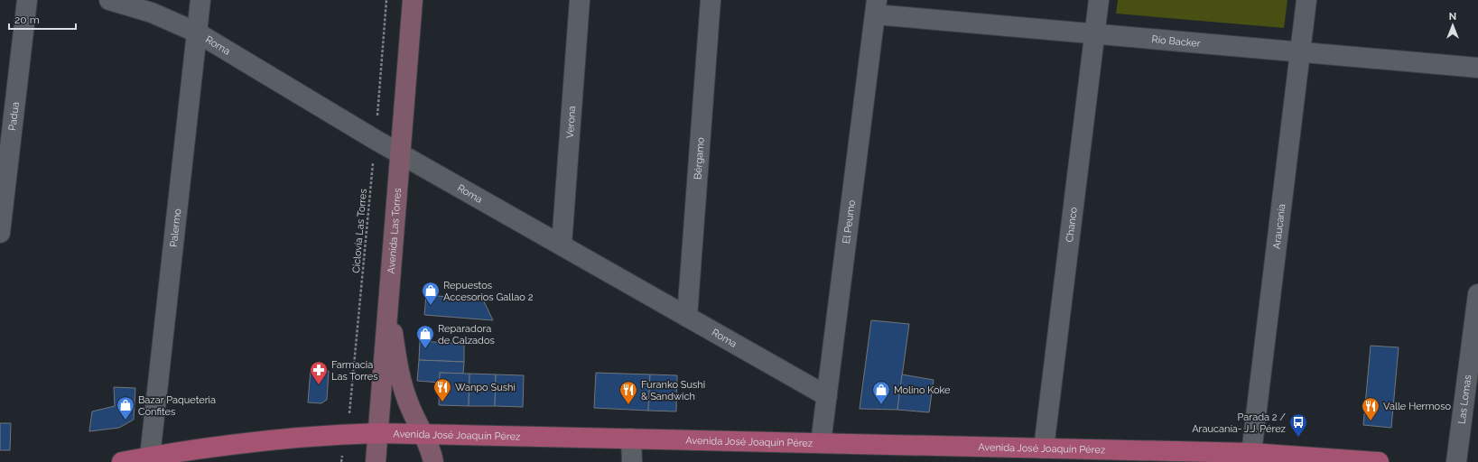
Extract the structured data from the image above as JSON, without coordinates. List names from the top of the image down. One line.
{"streets":{"main road":["Avenida Las Torres","Avenida José Joaquín Pérez"],"street":["Río Backer","Roma","Padua","Verona","Bérgamo","El Peumo","Chanco","Araucanía","Palermo","Las Lomas"],"path":["Ciclovía Las Torres"]},"crossings":[["Río Backer","El Peumo"],["Río Backer","Chanco"],["Río Backer","Araucanía"],["Roma","Verona"],["Roma","Bérgamo"],["Roma","El Peumo"],["Roma","Palermo"],["Roma","Ciclovía Las Torres"],["Roma","Avenida Las Torres"],["El Peumo","Avenida José Joaquín Pérez"],["Chanco","Avenida José Joaquín Pérez"],["Araucanía","Avenida José Joaquín Pérez"],["Palermo","Avenida José Joaquín Pérez"],["Ciclovía Las Torres","Avenida José Joaquín Pérez"],["Avenida Las Torres","Avenida José Joaquín Pérez"]],"places":{"shop":["Repuestos Accesorios Gallao 2","Reparadora de Calzados","Molino Koke","Bazar Paqueteria Confites"],"pharmacy":["Farmacia Las Torres"],"restaurant":["Wanpo Sushi","Furanko Sushi & Sandwich","Valle Hermoso"],"bus stop":["Parada 2 / Araucanía- J.J. Pérez"]},"scale_bar":"20 m","north":"top"}
